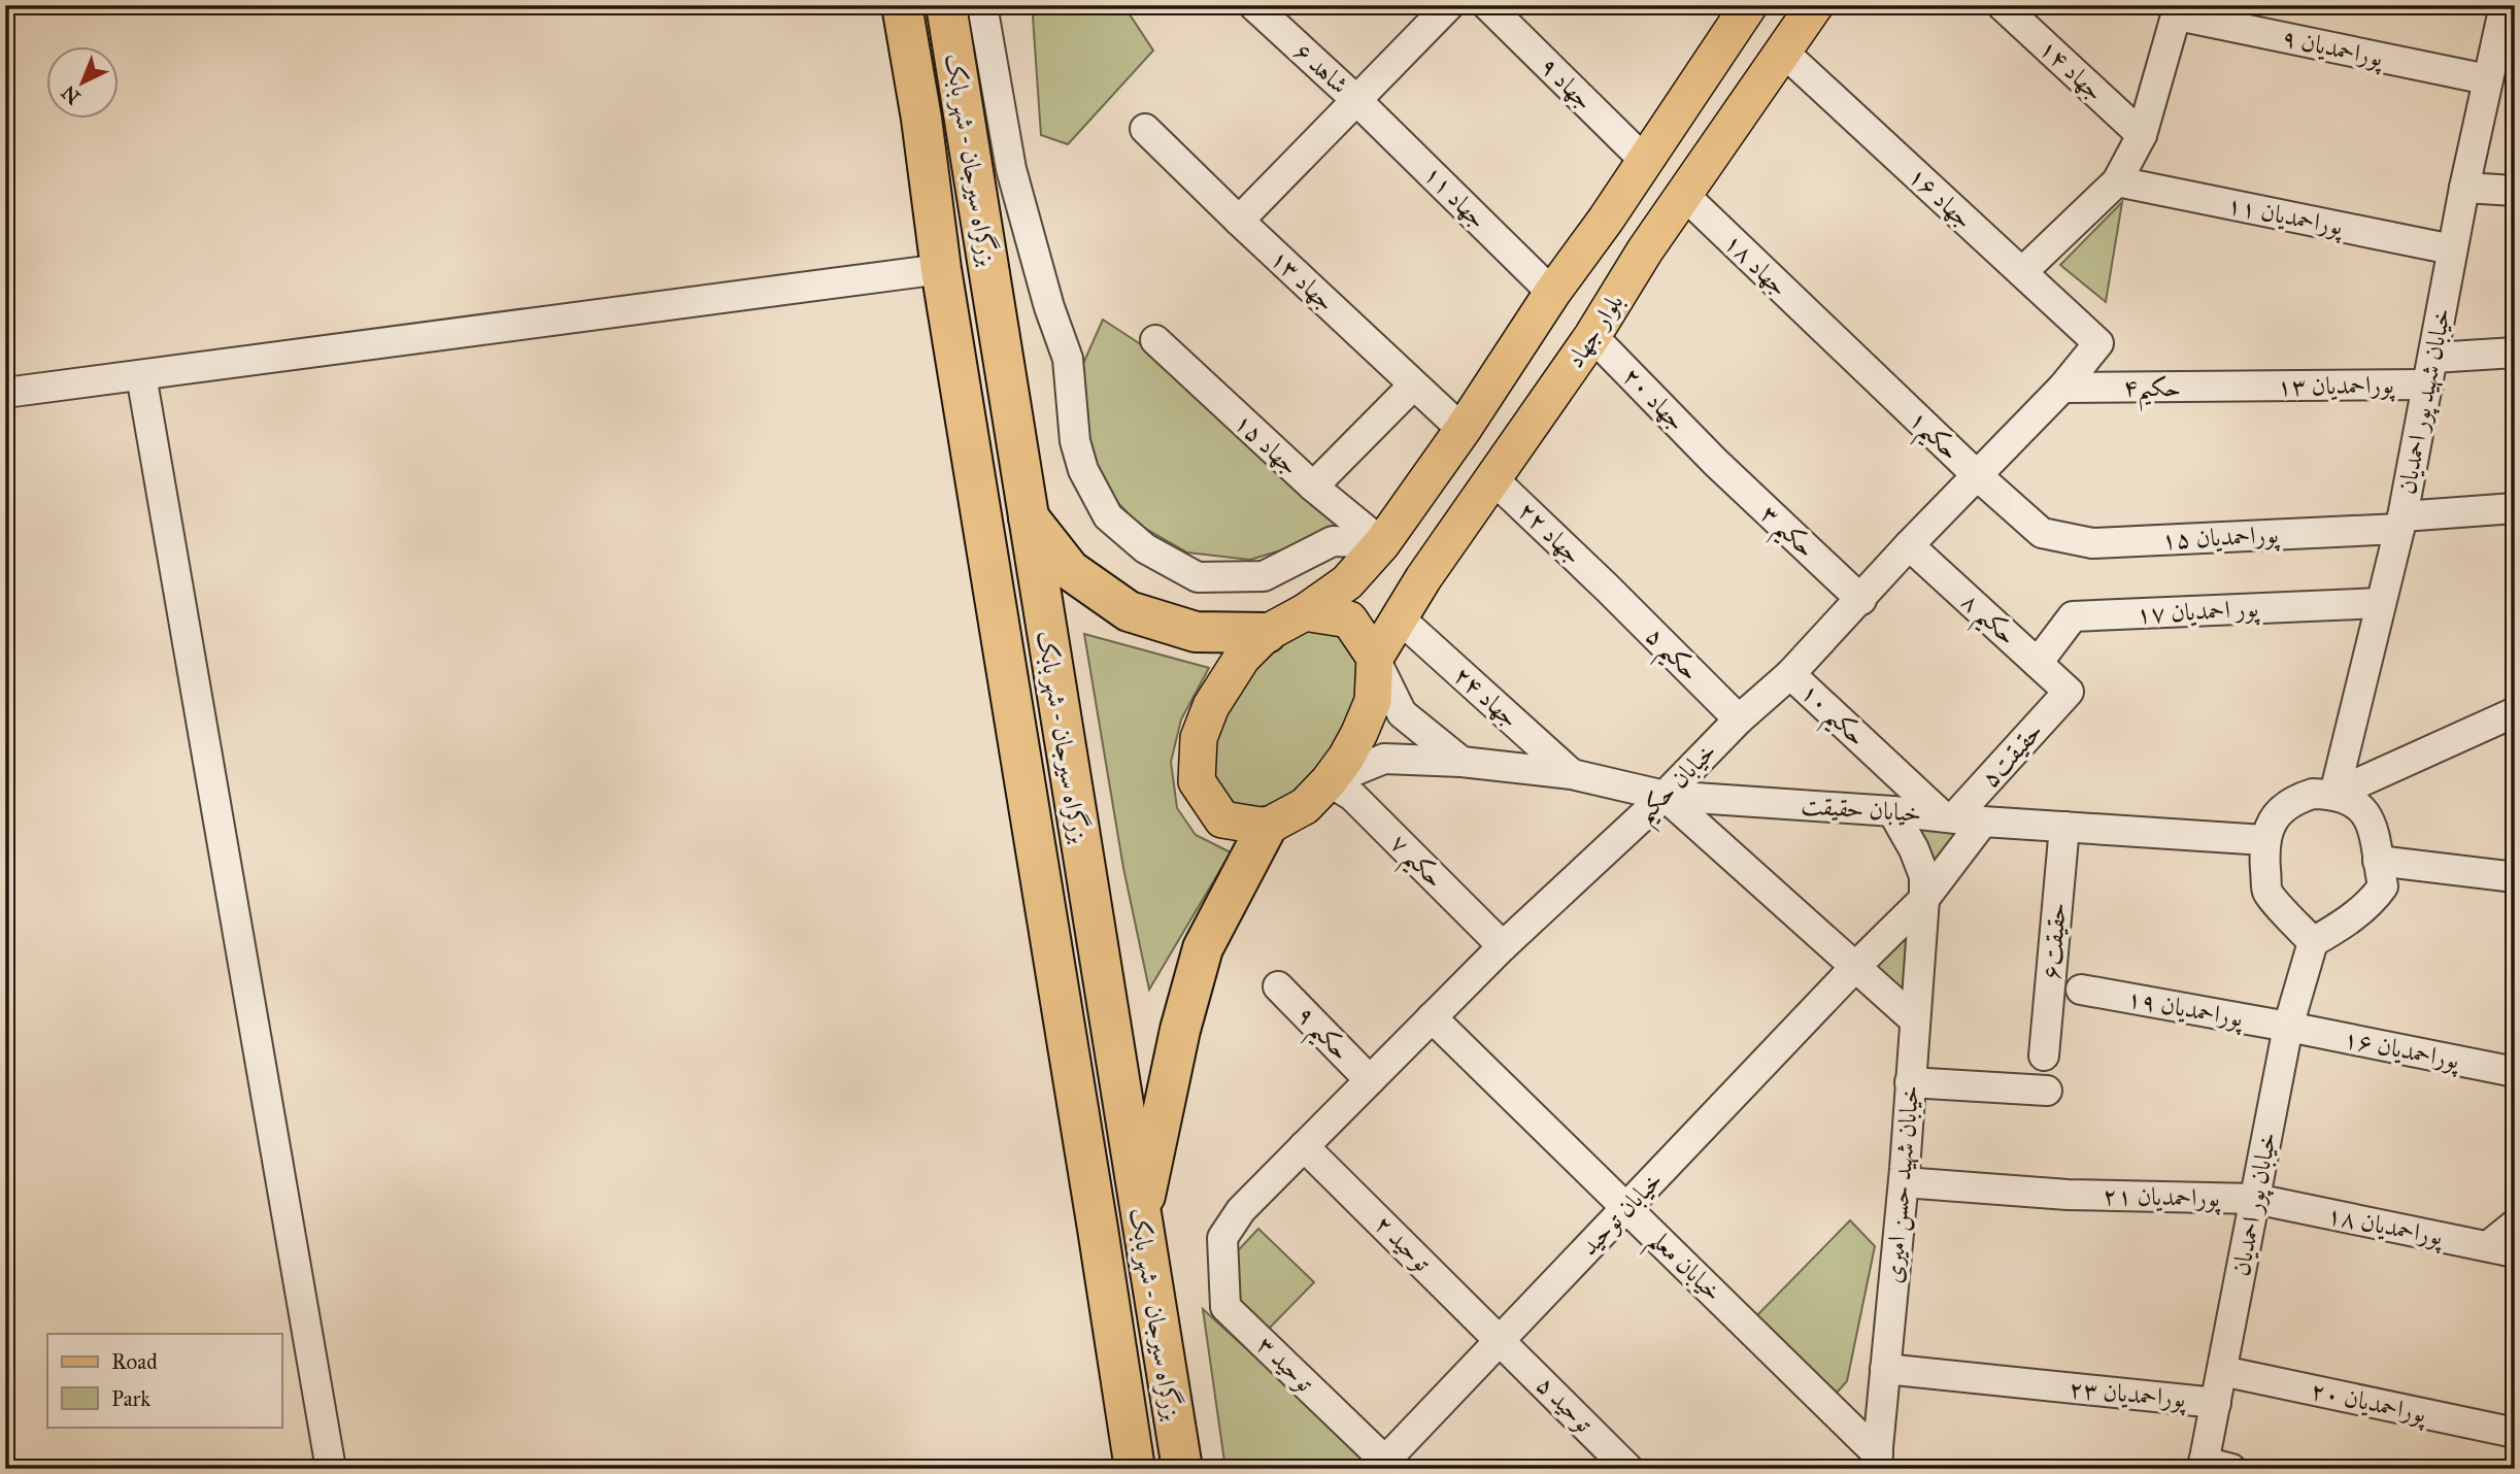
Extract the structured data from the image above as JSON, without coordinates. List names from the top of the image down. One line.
{"streets":{"highway":["بزرگراه سیرجان - شهر بابک"],"main road":["بلوار جهاد"],"street":["پوراحمدیان ۹","شاهد ۶","جهاد ۱۴","جهاد ۹","جهاد ۱۱","جهاد ۱۶","پوراحمدیان ۱۱","جهاد ۱۸","جهاد ۱۳","پوراحمدیان ۱۳","حکیم۴","جهاد ۲۰","خیابان شهید پور احمدیان","حکیم۱","جهاد ۱۵","حکیم ۳","جهاد ۲۲","پوراحمدیان ۱۵","پور احمدیان ۱۷","حکیم ۸","حکیم ۵","جهاد ۲۴","حکیم ۱۰","حقیقت۵","خیابان حکیم","خیابان حقیقت","حکیم ۷","حقیقت۶","پوراحمدیان ۱۹","حکیم ۹","پوراحمدیان ۱۶","خیابان شهید حسن امیری","پوراحمدیان ۲۱","خیابان پور احمدیان","خیابان توحید","پوراحمدیان ۱۸","توحید ۲","خیابان معلم","توحید ۳","پوراحمدیان ۲۳","پوراحمدیان ۲۰","توحید ۵"]},"crossings":[["پوراحمدیان ۹","خیابان شهید پور احمدیان"],["شاهد ۶","جهاد ۱۱"],["جهاد ۱۶","بلوار جهاد"],["جهاد ۱۶","خیابان حکیم"],["پوراحمدیان ۱۱","خیابان شهید پور احمدیان"],["جهاد ۱۸","بلوار جهاد"],["جهاد ۱۸","حکیم۱"],["بلوار جهاد","جهاد ۲۰"],["بلوار جهاد","جهاد ۲۲"],["بلوار جهاد","جهاد ۲۴"],["بلوار جهاد","خیابان حقیقت"],["بلوار جهاد","حکیم ۷"],["پوراحمدیان ۱۳","حکیم۴"],["پوراحمدیان ۱۳","خیابان شهید پور احمدیان"],["حکیم۴","خیابان حکیم"],["جهاد ۲۰","حکیم ۳"],["خیابان شهید پور احمدیان","پوراحمدیان ۱۵"],["خیابان شهید پور احمدیان","پور احمدیان ۱۷"],["خیابان شهید پور احمدیان","خیابان حقیقت"],["خیابان شهید پور احمدیان","خیابان پور احمدیان"],["حکیم۱","پوراحمدیان ۱۵"],["حکیم۱","خیابان حکیم"],["حکیم ۳","خیابان حکیم"],["جهاد ۲۲","حکیم ۵"],["پور احمدیان ۱۷","حکیم ۸"],["حکیم ۸","حقیقت۵"],["حکیم ۸","خیابان حکیم"],["حکیم ۵","خیابان حکیم"],["جهاد ۲۴","خیابان حقیقت"],["حکیم ۱۰","حقیقت۵"],["حکیم ۱۰","خیابان حکیم"],["حکیم ۱۰","خیابان حقیقت"],["حقیقت۵","خیابان حقیقت"],["حقیقت۵","خیابان شهید حسن امیری"],["حقیقت۵","خیابان توحید"],["خیابان حکیم","خیابان حقیقت"],["خیابان حکیم","حکیم ۷"],["خیابان حکیم","حکیم ۹"],["خیابان حکیم","توحید ۲"],["خیابان حکیم","خیابان معلم"],["خیابان حکیم","توحید ۳"],["خیابان حقیقت","حکیم ۷"],["خیابان حقیقت","حقیقت۶"],["خیابان حقیقت","خیابان شهید حسن امیری"],["خیابان حقیقت","خیابان پور احمدیان"],["پوراحمدیان ۱۹","پوراحمدیان ۱۶"],["پوراحمدیان ۱۹","خیابان پور احمدیان"],["پوراحمدیان ۱۶","خیابان پور احمدیان"],["خیابان شهید حسن امیری","پوراحمدیان ۲۱"],["خیابان شهید حسن امیری","خیابان توحید"],["خیابان شهید حسن امیری","خیابان معلم"],["خیابان شهید حسن امیری","پوراحمدیان ۲۳"],["پوراحمدیان ۲۱","خیابان پور احمدیان"],["پوراحمدیان ۲۱","پوراحمدیان ۱۸"],["خیابان پور احمدیان","پوراحمدیان ۱۸"],["خیابان پور احمدیان","پوراحمدیان ۲۳"],["خیابان پور احمدیان","پوراحمدیان ۲۰"],["خیابان توحید","توحید ۲"],["خیابان توحید","خیابان معلم"],["خیابان توحید","توحید ۳"],["خیابان توحید","توحید ۵"],["توحید ۲","توحید ۵"]],"legend":["Road","Park"],"north":"bottom left"}
